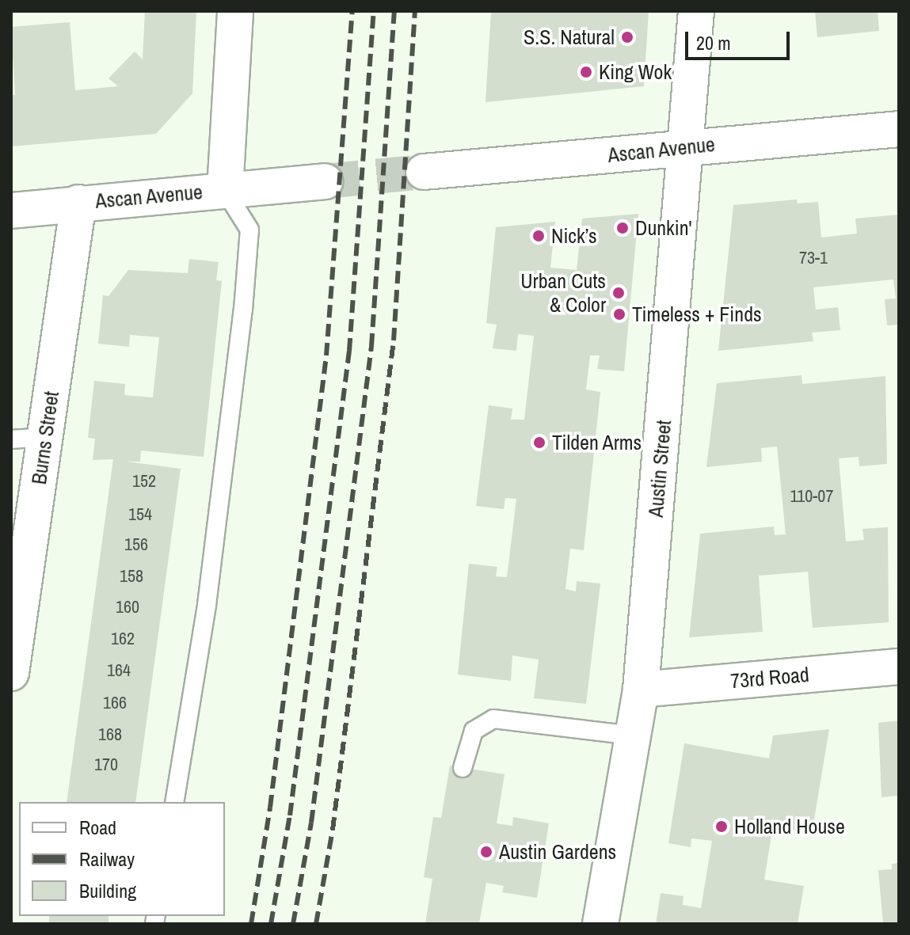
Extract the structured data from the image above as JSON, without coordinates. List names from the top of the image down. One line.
{"streets":{"street":["Ascan Avenue","Burns Street","Austin Street","73rd Road"]},"crossings":[["Ascan Avenue","Burns Street"],["Ascan Avenue","Austin Street"],["Austin Street","73rd Road"]],"places":["S.S. Natural","King Wok","Dunkin'","Nick’s","Urban Cuts & Color","Timeless + Finds","Tilden Arms","Holland House","Austin Gardens"],"house_numbers":["73-1","152","110-07","154","156","158","160","162","164","166","168","170"],"legend":["Road","Railway","Building"],"scale_bar":"20 m"}
